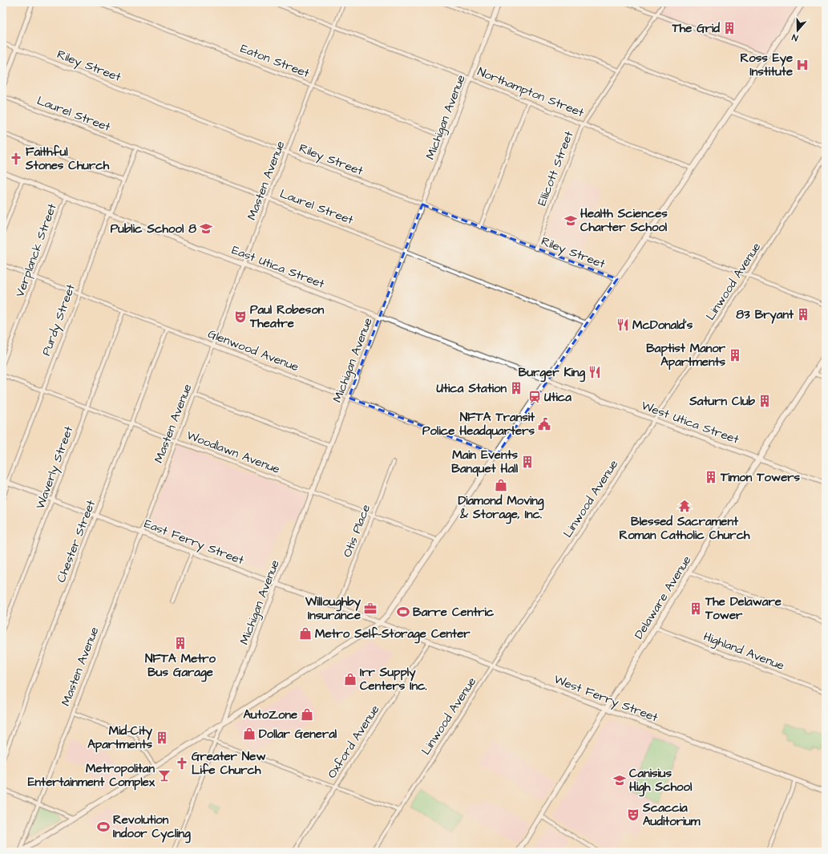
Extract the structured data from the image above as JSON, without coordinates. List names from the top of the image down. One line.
{"streets":{"main road":["Delaware Avenue"],"street":["Eaton Street","Riley Street","Northampton Street","Laurel Street","Michigan Avenue","Ellicott Street","Masten Avenue","Verplanck Street","East Utica Street","Linwood Avenue","Purdy Street","Glenwood Avenue","West Utica Street","Woodlawn Avenue","Waverly Street","Otis Place","Chester Street","East Ferry Street","Highland Avenue","West Ferry Street","Oxford Avenue"]},"crossings":[["Eaton Street","Michigan Avenue"],["Eaton Street","Masten Avenue"],["Riley Street","Michigan Avenue"],["Riley Street","Ellicott Street"],["Riley Street","Masten Avenue"],["Northampton Street","Michigan Avenue"],["Northampton Street","Ellicott Street"],["Northampton Street","Masten Avenue"],["Laurel Street","Michigan Avenue"],["Laurel Street","Masten Avenue"],["Laurel Street","Purdy Street"],["Michigan Avenue","East Utica Street"],["Michigan Avenue","Glenwood Avenue"],["Michigan Avenue","Woodlawn Avenue"],["Michigan Avenue","East Ferry Street"],["Masten Avenue","East Utica Street"],["Masten Avenue","Glenwood Avenue"],["Masten Avenue","Woodlawn Avenue"],["Masten Avenue","East Ferry Street"],["Verplanck Street","East Utica Street"],["Verplanck Street","Glenwood Avenue"],["East Utica Street","Purdy Street"],["East Utica Street","West Utica Street"],["Linwood Avenue","West Utica Street"],["Linwood Avenue","West Ferry Street"],["Purdy Street","Glenwood Avenue"],["Purdy Street","Woodlawn Avenue"],["Purdy Street","East Ferry Street"],["Glenwood Avenue","Waverly Street"],["Glenwood Avenue","Chester Street"],["West Utica Street","Delaware Avenue"],["Woodlawn Avenue","Waverly Street"],["Woodlawn Avenue","Otis Place"],["Woodlawn Avenue","Chester Street"],["Waverly Street","East Ferry Street"],["Otis Place","East Ferry Street"],["Chester Street","East Ferry Street"],["East Ferry Street","West Ferry Street"],["Delaware Avenue","Highland Avenue"],["Delaware Avenue","West Ferry Street"],["West Ferry Street","Oxford Avenue"]],"places":{"building":["The Grid","83 Bryant","Baptist Manor Apartments","Utica Station","Saturn Club","Main Events Banquet Hall","Timon Towers","The Delaware Tower","NFTA Metro Bus Garage","Mid-City Apartments"],"hospital":["Ross Eye Institute"],"church":["Faithful Stones Church","Greater New Life Church"],"school or university":["Health Sciences Charter School","Public School 8","Canisius High School"],"theatre":["Paul Robeson Theatre","Scaccia Auditorium"],"restaurant":["McDonald's","Burger King"],"station":["Utica"],"public building":["NFTA Transit Police Headquarters"],"shop":["Diamond Moving & Storage, Inc.","Metro Self-Storage Center","Irr Supply Centers Inc.","AutoZone","Dollar General"],"temple":["Blessed Sacrament Roman Catholic Church"],"office":["Willoughby Insurance"],"sports":["Barre Centric","Revolution Indoor Cycling"],"bar":["Metropolitan Entertainment Complex"]},"north":"bottom"}
